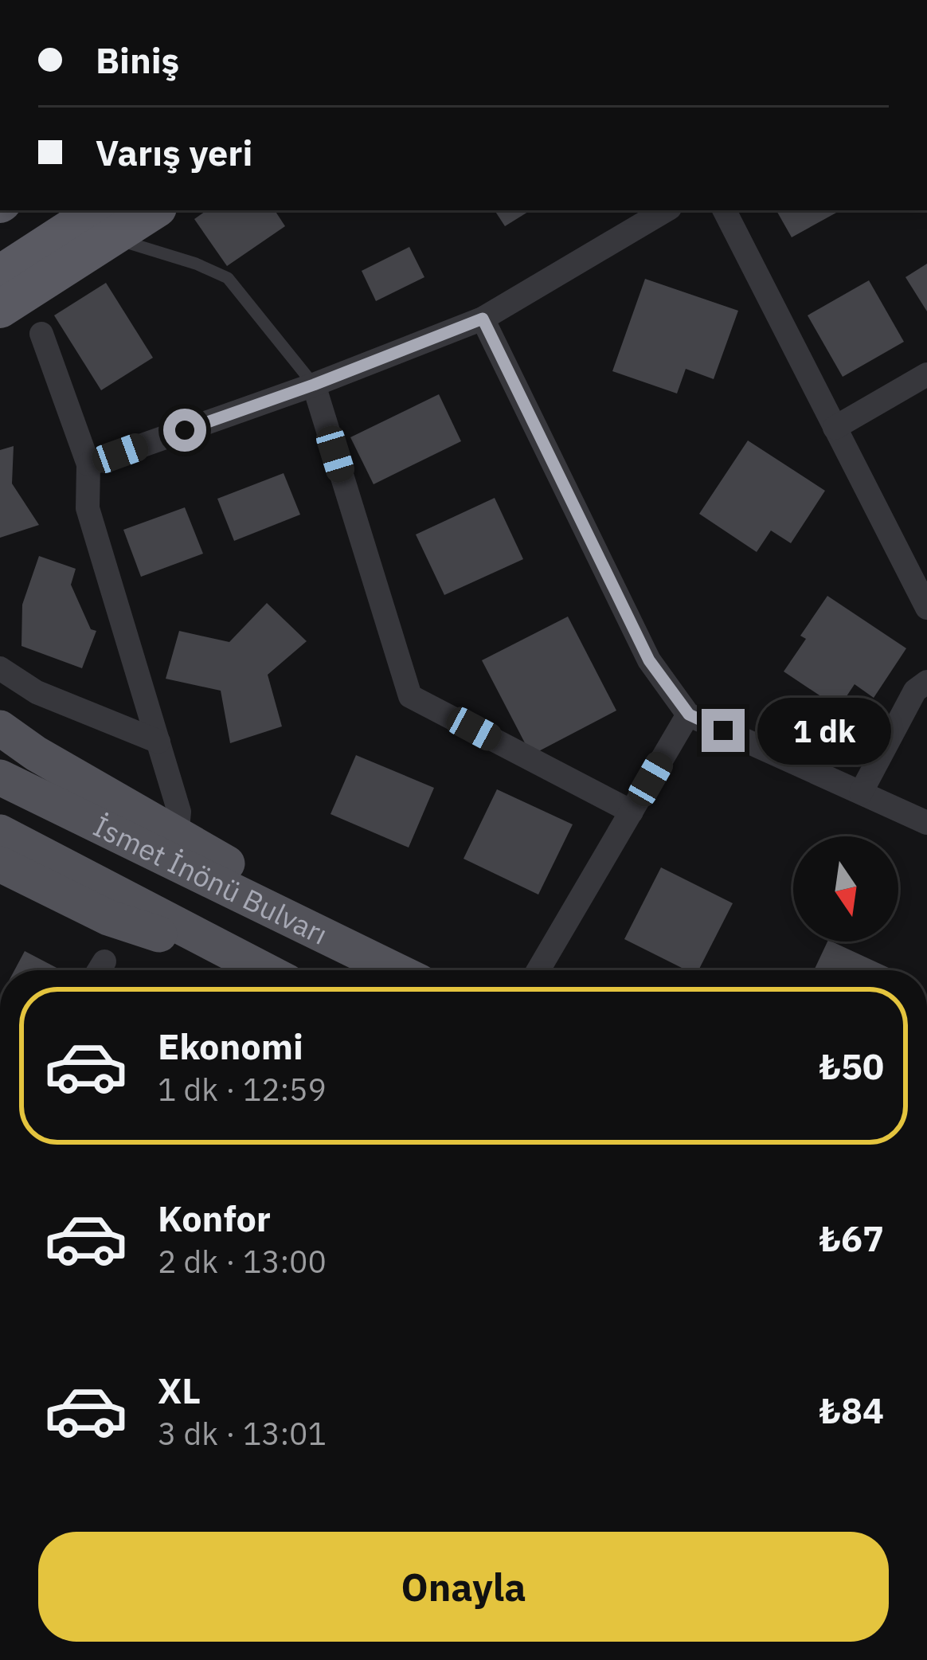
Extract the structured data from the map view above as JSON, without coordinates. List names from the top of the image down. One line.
{"streets":{"main road":["İsmet İnönü Bulvarı"]},"north":"bottom","page":{"banner":["Biniş","Varış yeri"],"bubble":"1 dk","list":[{"name":"Ekonomi","note":"1 dk · 12:59","value":"₺50"},{"name":"Konfor","note":"2 dk · 13:00","value":"₺67"},{"name":"XL","note":"3 dk · 13:01","value":"₺84"}],"buttons":"Onayla"}}
